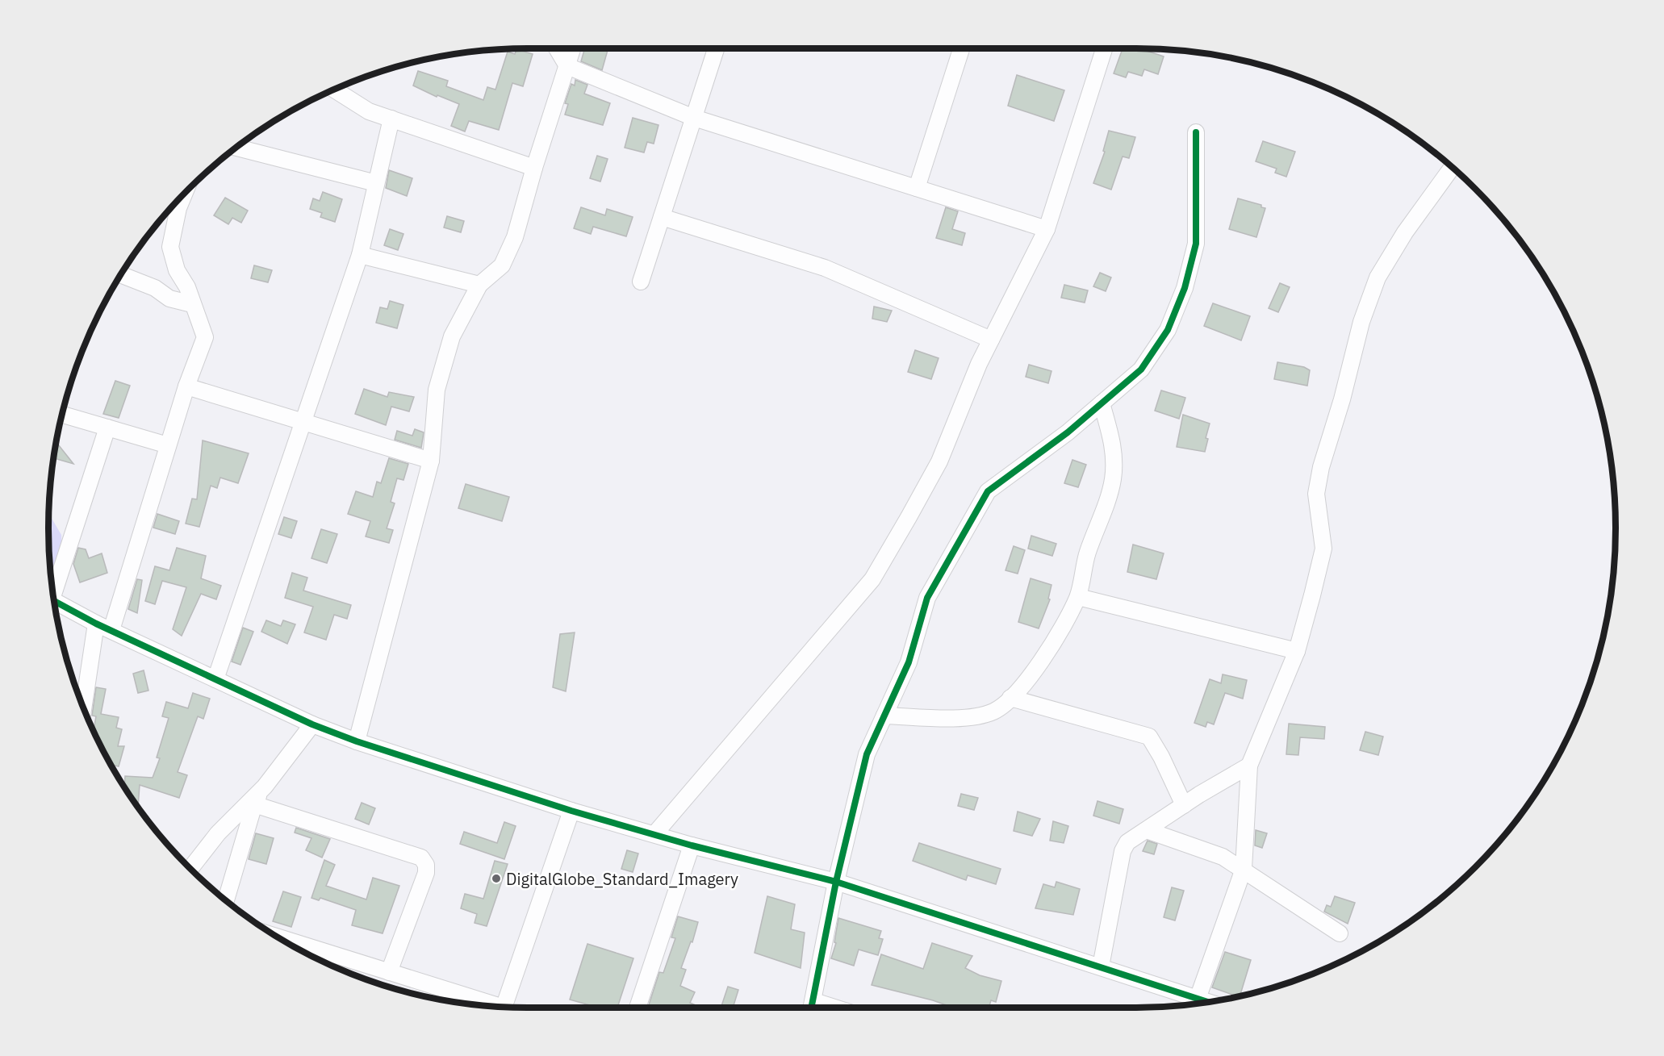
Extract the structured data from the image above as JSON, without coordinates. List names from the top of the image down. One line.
{"places":["DigitalGlobe_Standard_Imagery"]}
